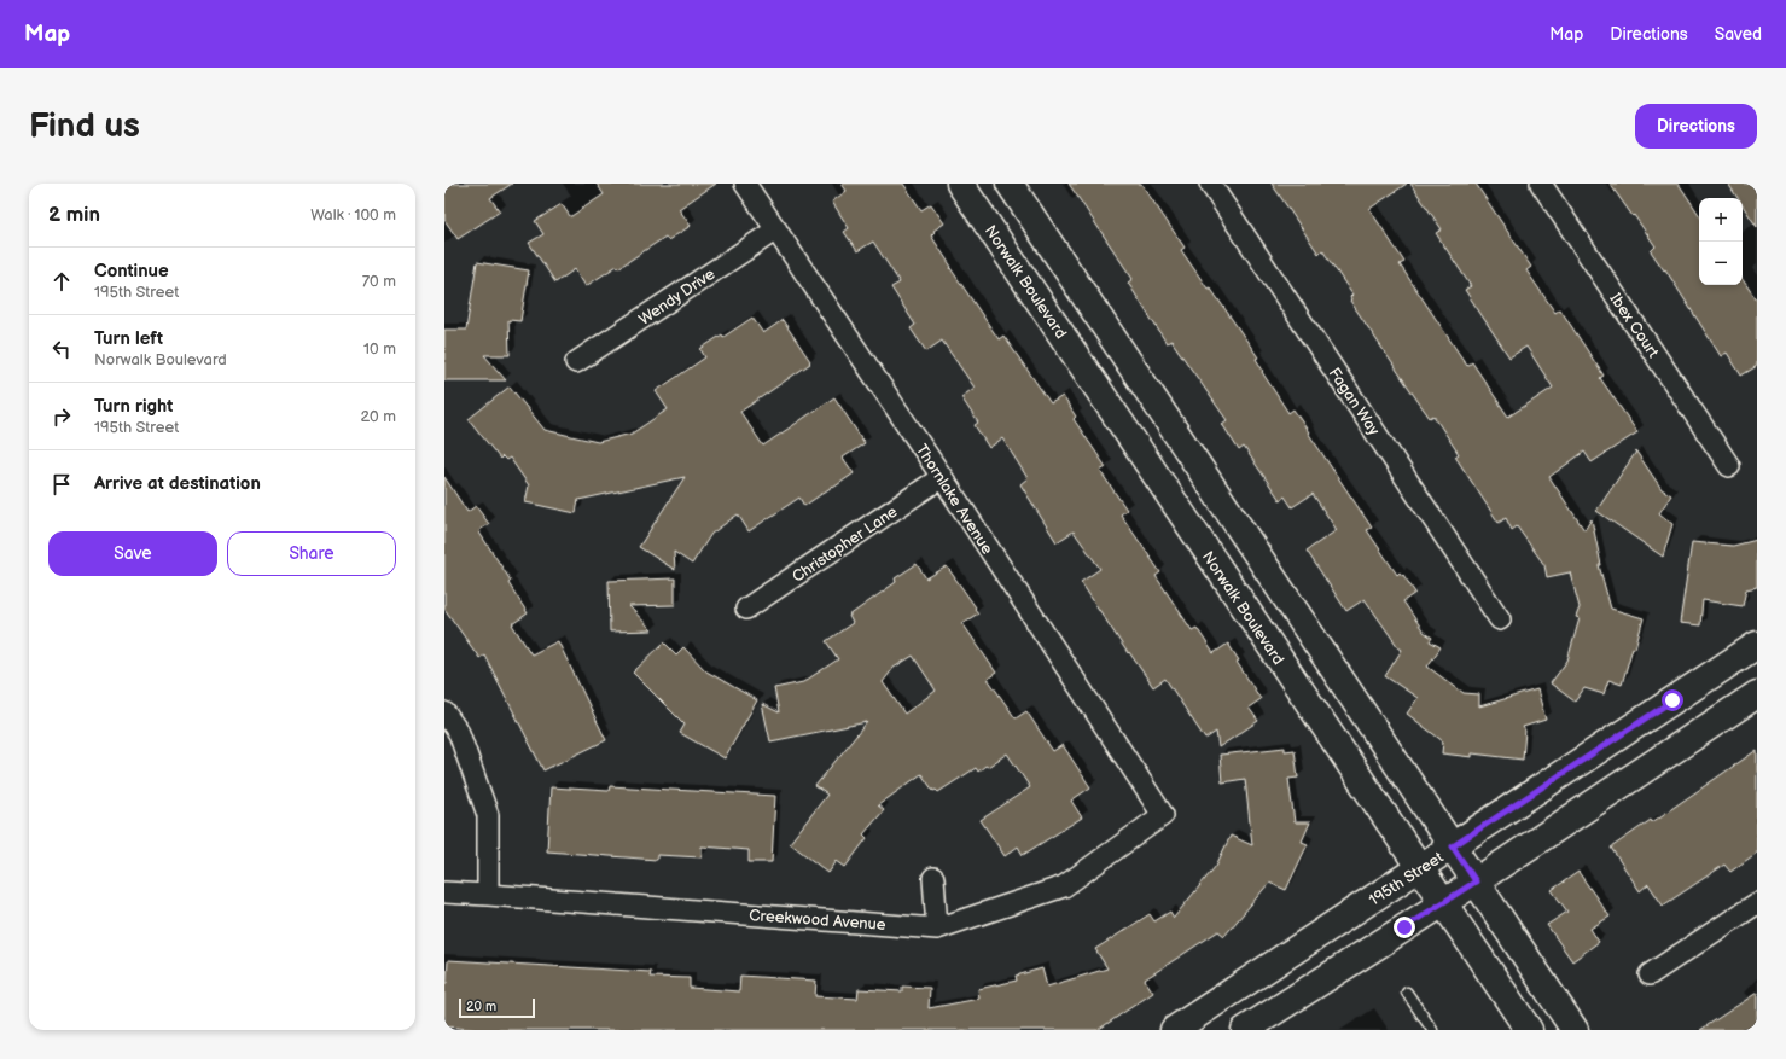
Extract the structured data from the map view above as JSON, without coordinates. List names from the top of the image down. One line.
{"streets":{"main road":["Norwalk Boulevard","195th Street"],"street":["Wendy Drive","Ibex Court","Fagan Way","Thornlake Avenue","Christopher Lane","Creekwood Avenue"]},"crossings":[["Norwalk Boulevard","195th Street"],["Wendy Drive","Thornlake Avenue"],["Thornlake Avenue","Christopher Lane"],["Thornlake Avenue","Creekwood Avenue"]],"scale_bar":"20 m","page":{"header":"Map","nav":["Map","Directions","Saved"],"buttons":["Directions",["Save","Share"]],"title":"Find us","heading":["2 min","Walk · 100 m"],"map_buttons":["+","−"],"list":[["Continue","195th Street","70 m"],["Turn left","Norwalk Boulevard","10 m"],["Turn right","195th Street","20 m"],"Arrive at destination"],"scale":"20 m"}}
